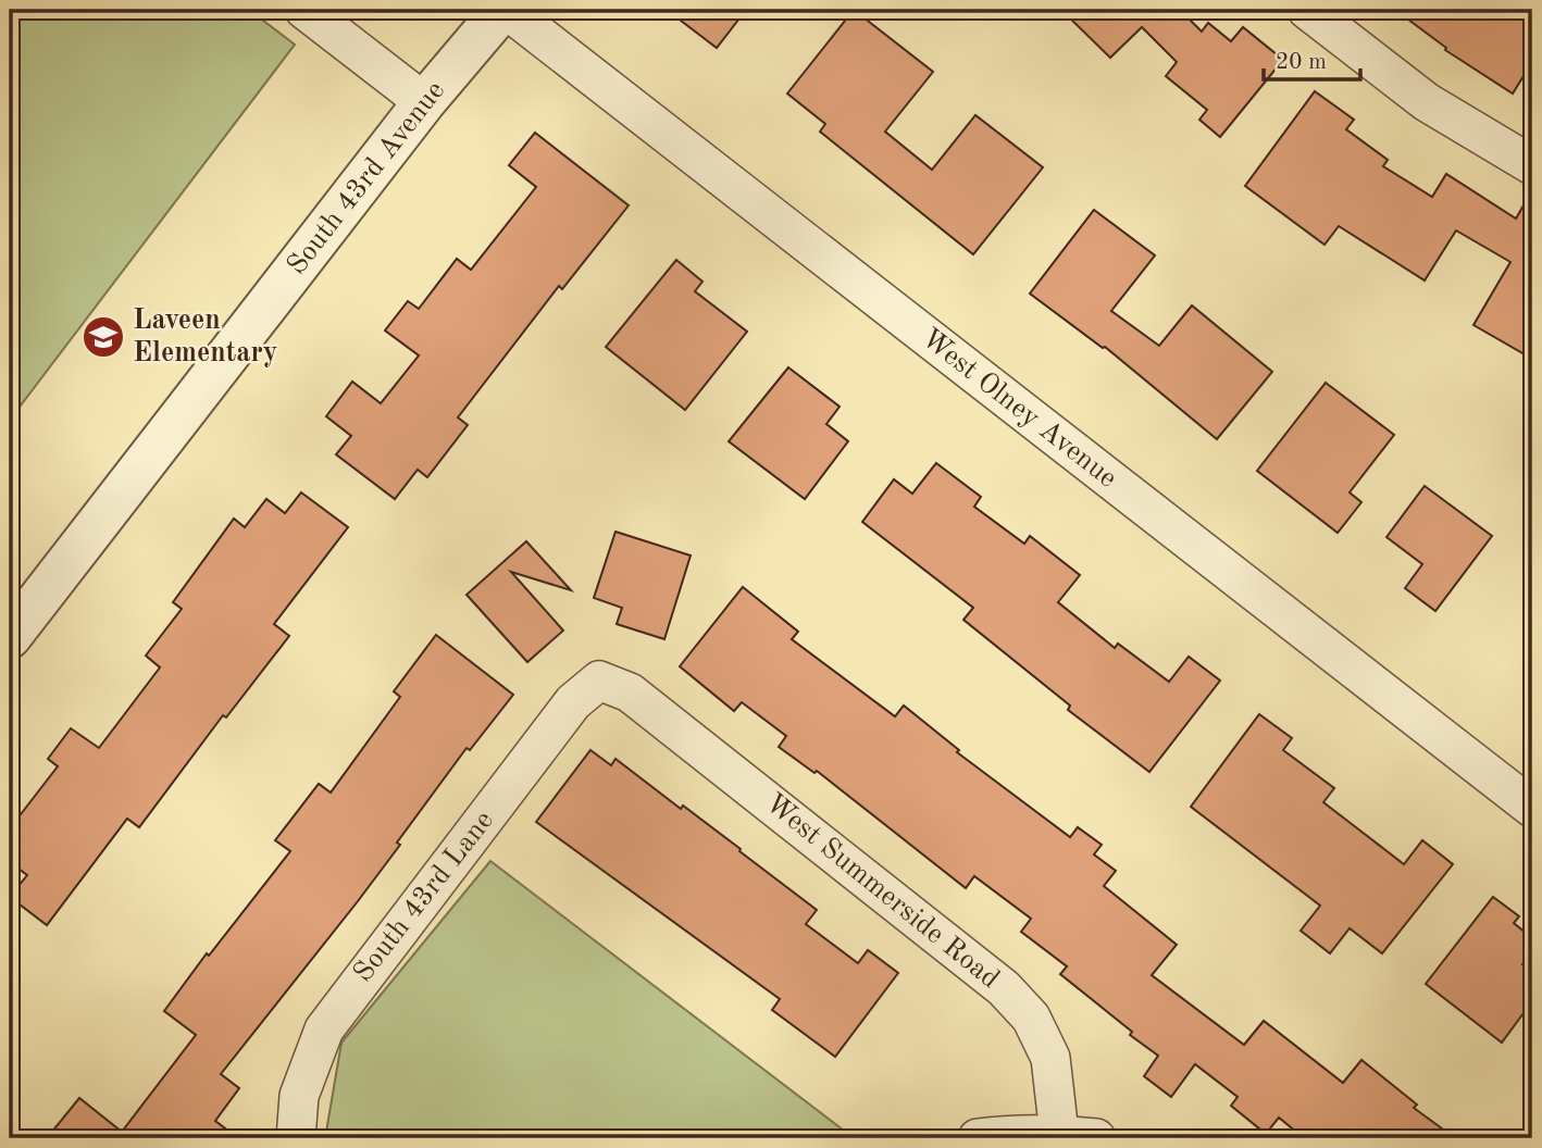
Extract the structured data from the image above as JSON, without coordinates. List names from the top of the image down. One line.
{"streets":{"street":["South 43rd Avenue","West Olney Avenue","West Summerside Road","South 43rd Lane"]},"crossings":[["South 43rd Avenue","West Olney Avenue"],["West Summerside Road","South 43rd Lane"]],"places":{"school or university":["Laveen Elementary"]},"scale_bar":"20 m"}
